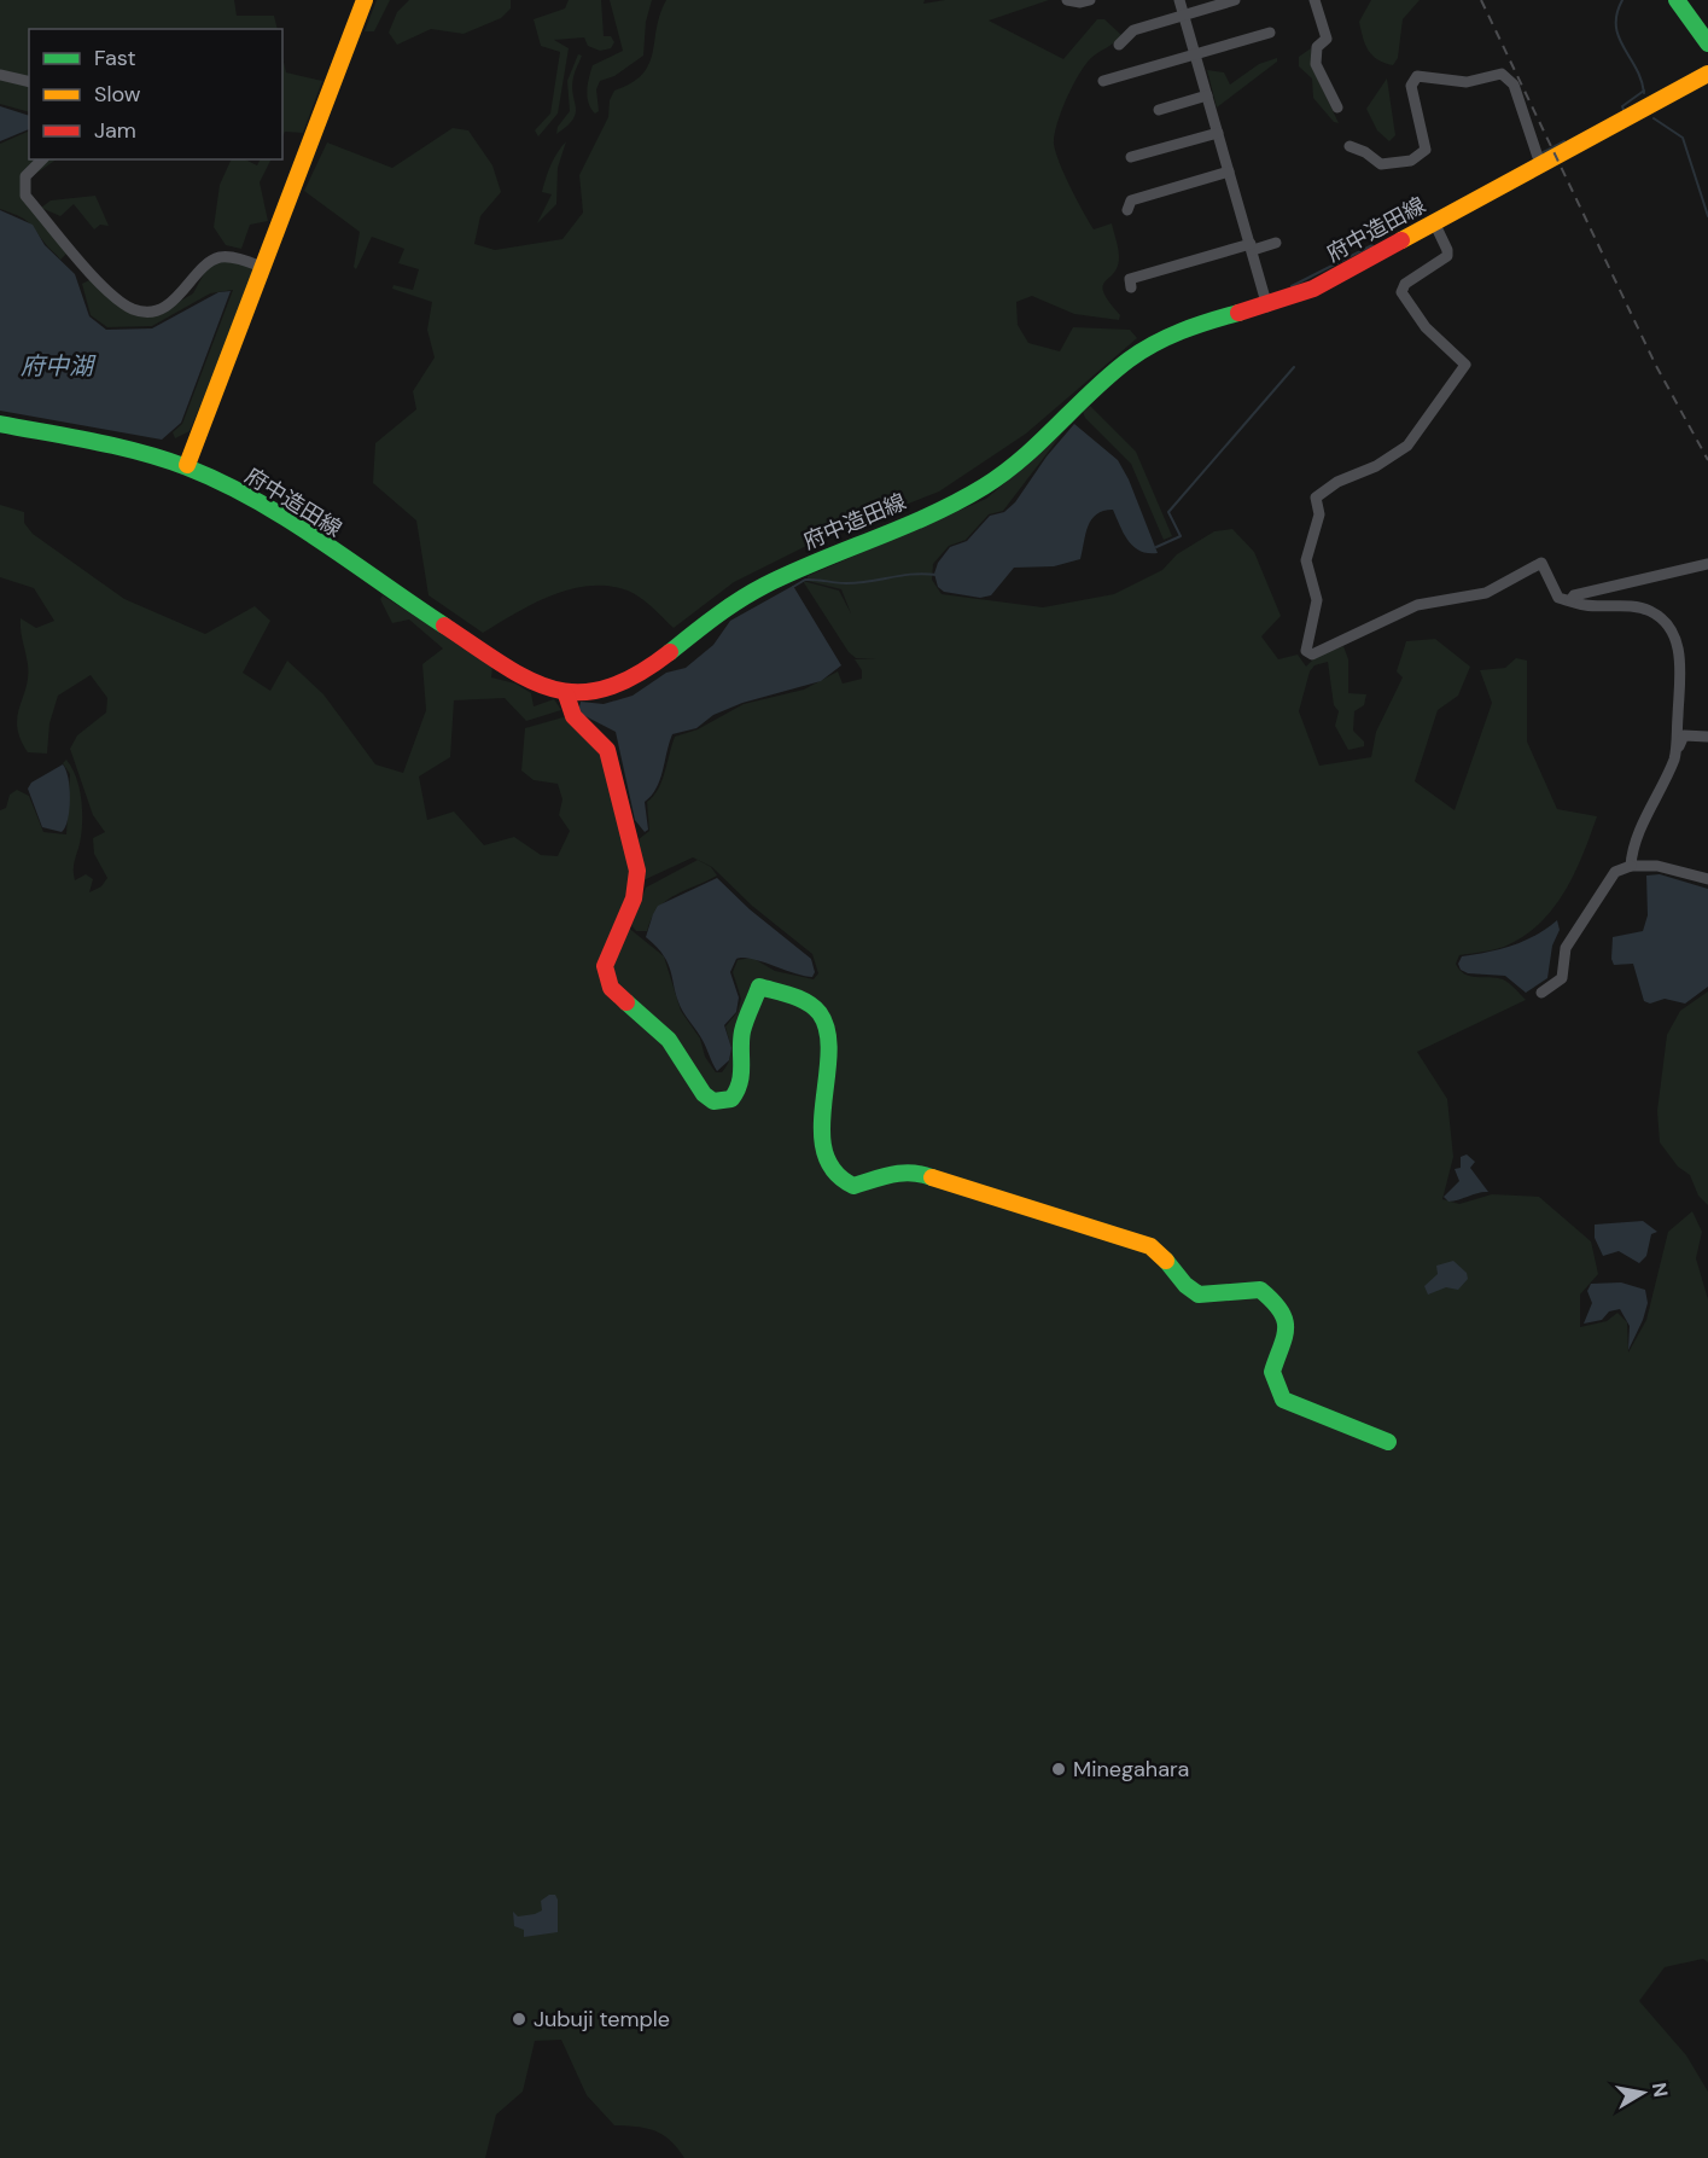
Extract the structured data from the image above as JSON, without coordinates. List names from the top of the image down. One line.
{"streets":{"street":["府中造田線"]},"water":["府中湖"],"places":["Minegahara","Jubuji temple"],"legend":["Fast","Slow","Jam"],"north":"right"}
